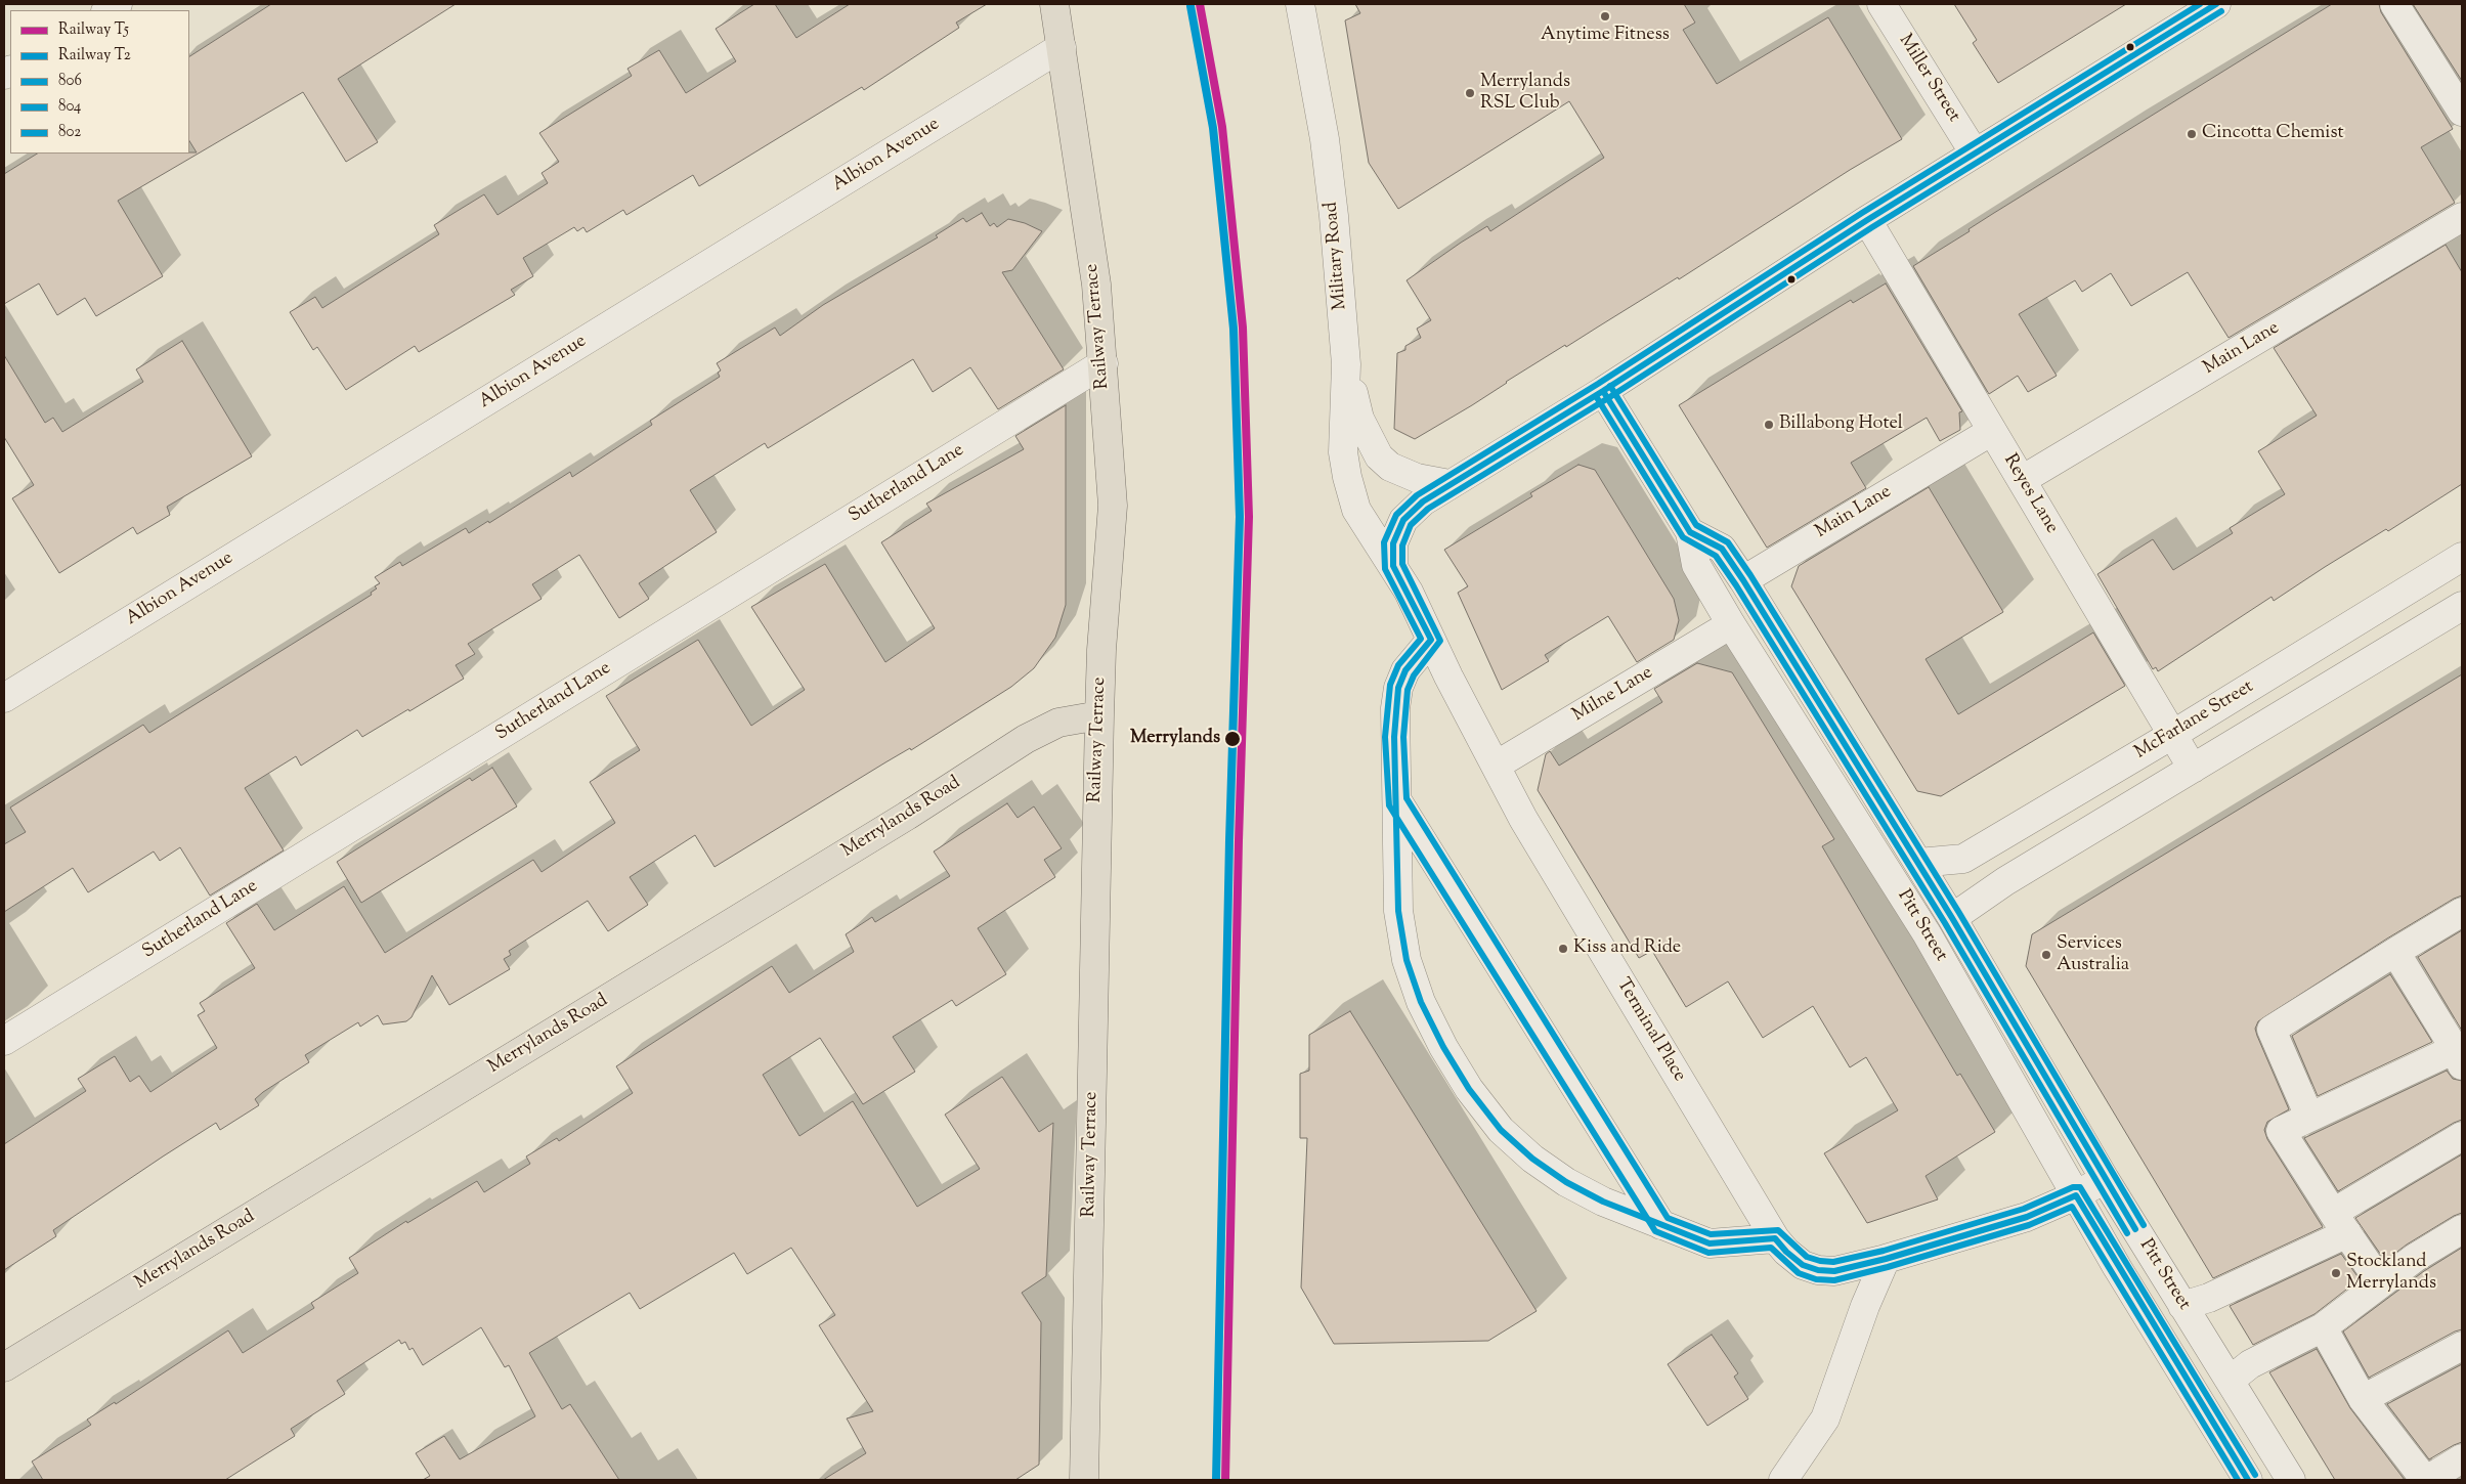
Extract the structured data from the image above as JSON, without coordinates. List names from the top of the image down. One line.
{"streets":{"main road":["Railway Terrace","Merrylands Road"],"street":["Miller Street","Albion Avenue","Military Road","Main Lane","Sutherland Lane","Reyes Lane","Milne Lane","McFarlane Street","Pitt Street","Terminal Place"]},"crossings":[["Albion Avenue","Railway Terrace"],["Military Road","Terminal Place"],["Railway Terrace","Sutherland Lane"],["Railway Terrace","Merrylands Road"],["Main Lane","Reyes Lane"],["Main Lane","Pitt Street"],["Reyes Lane","McFarlane Street"],["Milne Lane","Pitt Street"],["Milne Lane","Terminal Place"],["McFarlane Street","Pitt Street"],["Pitt Street","Terminal Place"]],"places":["Anytime Fitness","Merrylands RSL Club","Cincotta Chemist","Billabong Hotel","Merrylands","Kiss and Ride","Services Australia","Stockland Merrylands"],"lines":["rail line T5","transit line 806","transit line 804","rail line T2","transit line 802"],"legend":["Railway T5","Railway T2","806","804","802"]}
